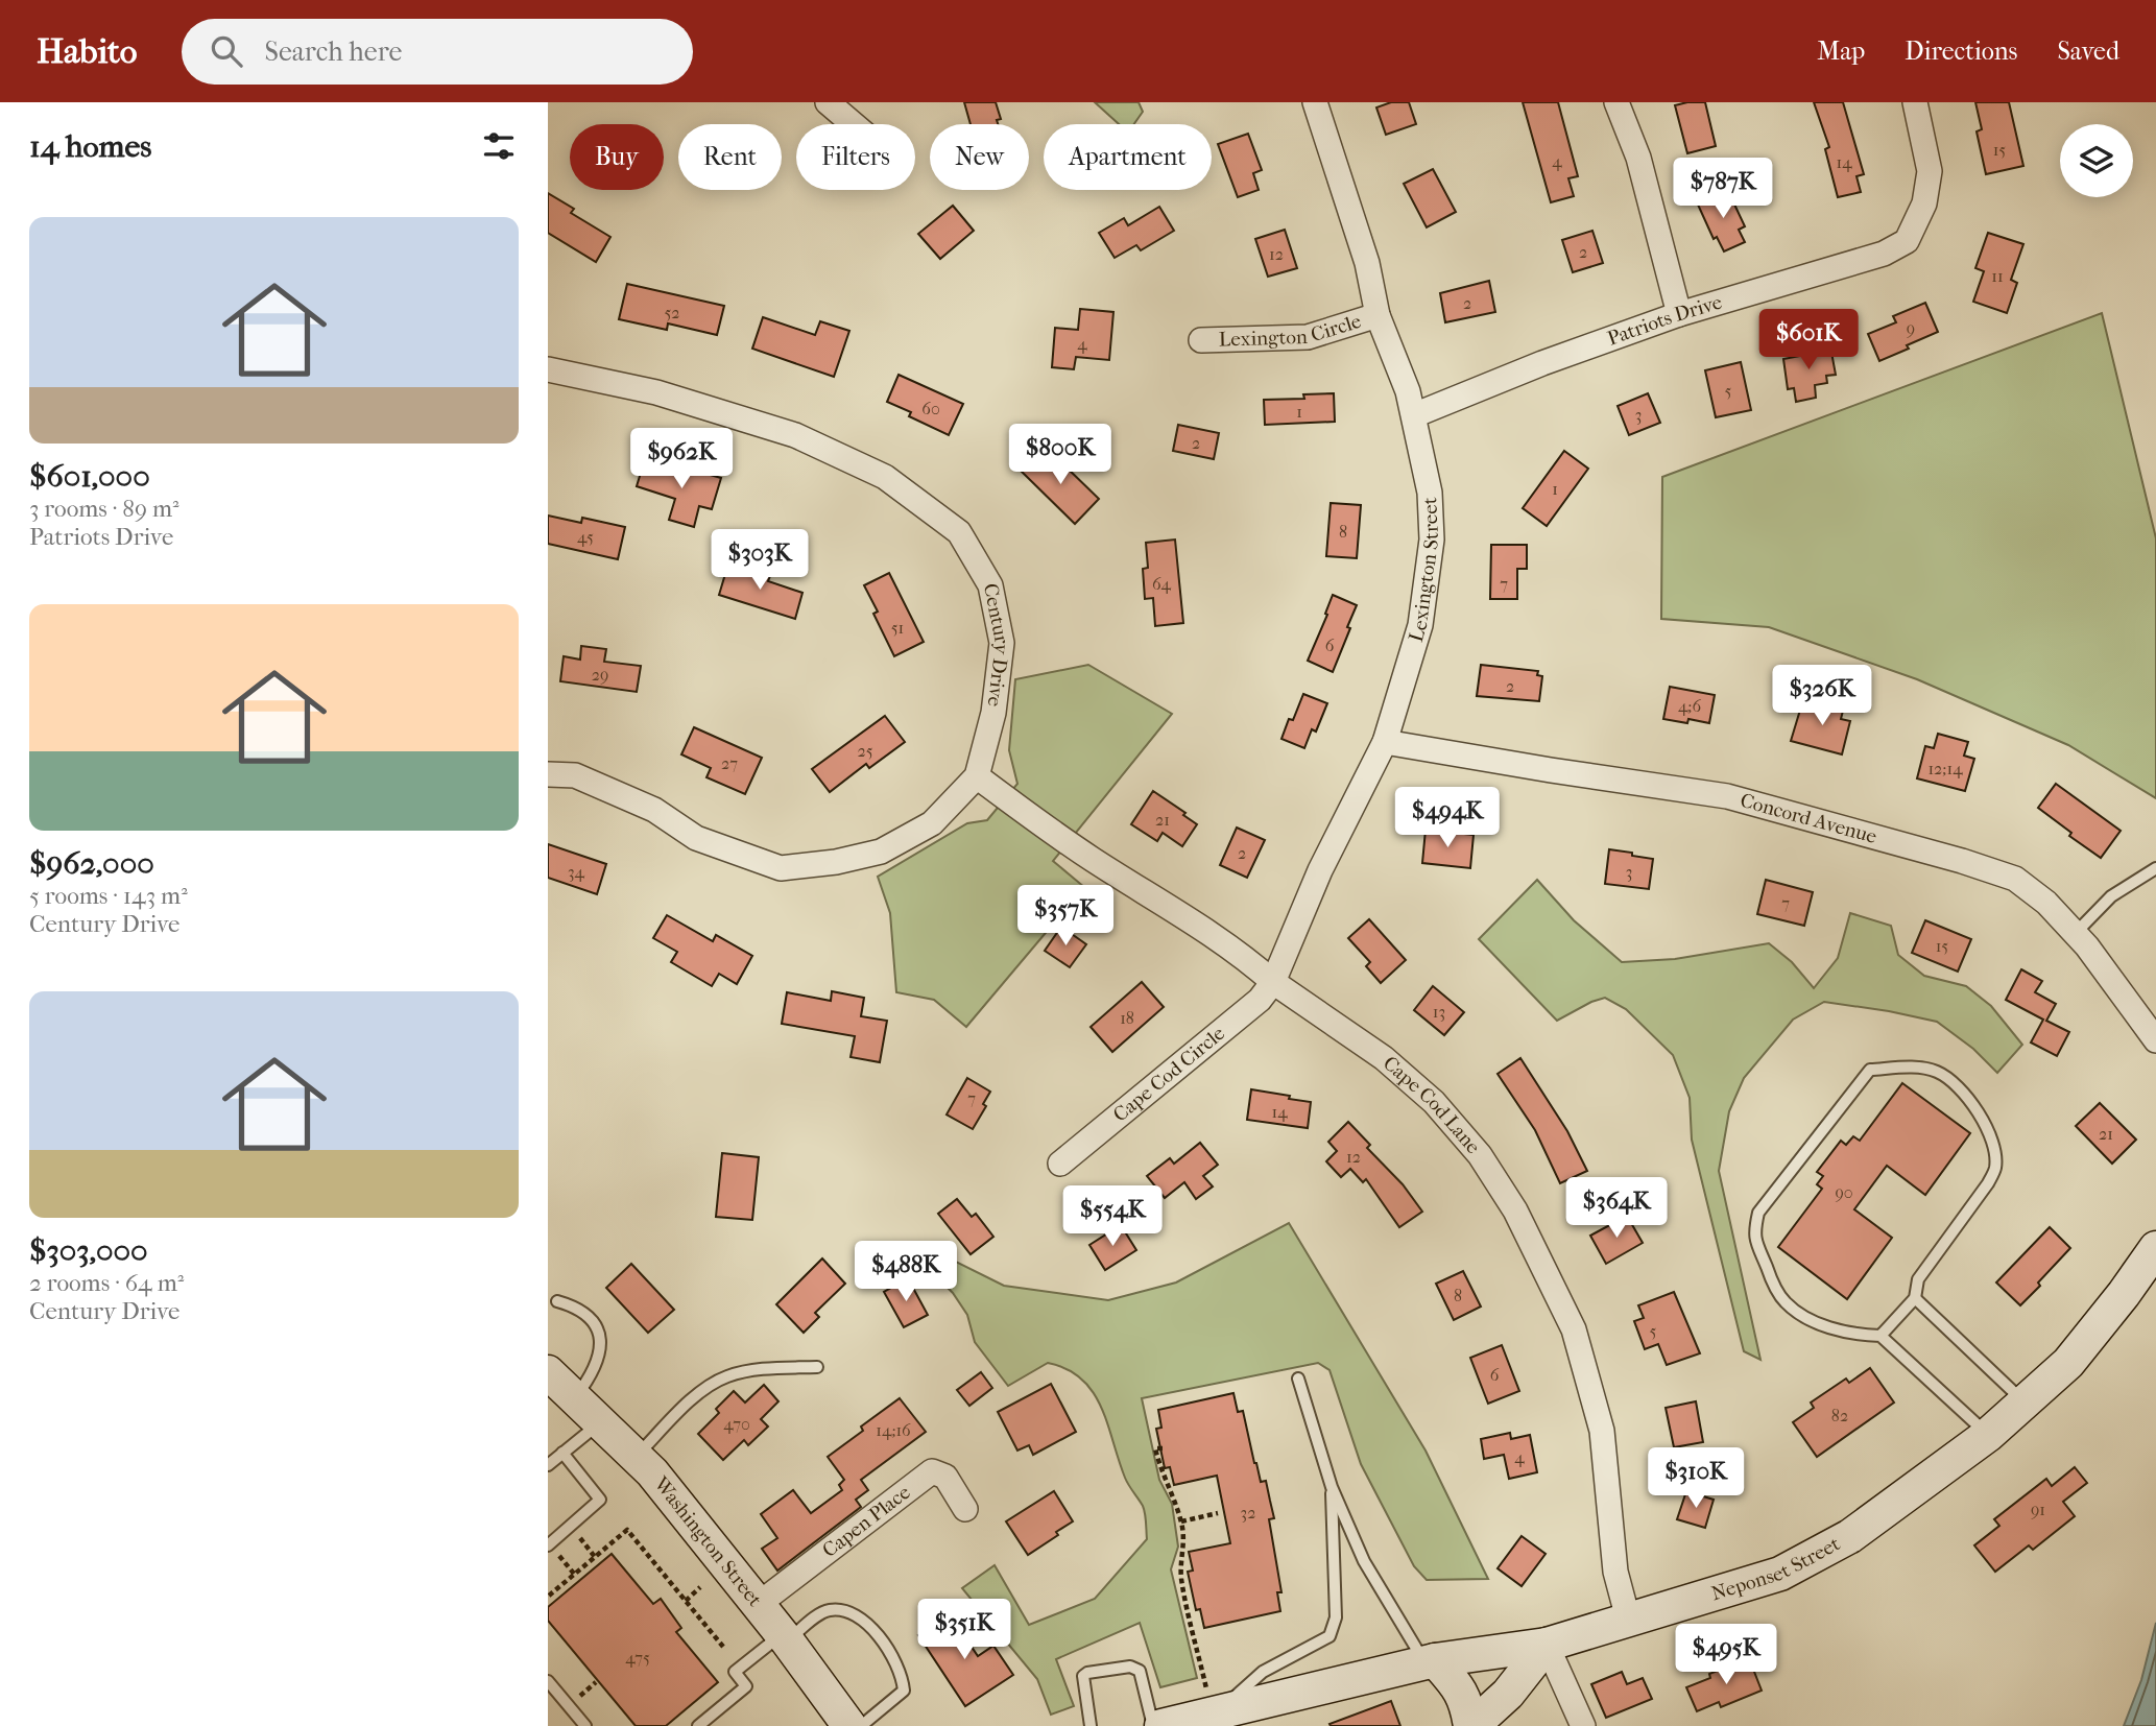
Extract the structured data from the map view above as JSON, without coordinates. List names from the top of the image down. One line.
{"streets":{"main road":["Washington Street","Neponset Street"],"street":["Patriots Drive","Lexington Circle","Lexington Street","Century Drive","Concord Avenue","Cape Cod Circle","Cape Cod Lane","Capen Place"]},"crossings":[["Patriots Drive","Lexington Street"],["Lexington Circle","Lexington Street"],["Lexington Street","Concord Avenue"],["Lexington Street","Cape Cod Circle"],["Lexington Street","Cape Cod Lane"],["Century Drive","Cape Cod Lane"],["Cape Cod Circle","Cape Cod Lane"],["Cape Cod Lane","Neponset Street"],["Capen Place","Washington Street"]],"house_numbers":["15","4","14","2","12","11","2","52","9","4","5","60","1","3","2","1","8","45","64","7","51","6","29","2","4;6","25","27","12;14","21","2","34","3","7","15","13","18","7","14","21","12","90","8","5","6","82","470","14;16","4","91","32","475"],"page":{"header":"Habito","search":"Search here","nav":["Map","Directions","Saved"],"heading":"14 homes","chip":["Buy","Rent","Filters","New","Apartment"],"price":["$787K","$601K","$800K","$962K","$303K","$326K","$494K","$357K","$364K","$554K","$488K","$310K","$351K","$495K"],"list":[{"name":"$601,000","note":"3 rooms · 89 m² · Patriots Drive"},{"name":"$962,000","note":"5 rooms · 143 m² · Century Drive"},{"name":"$303,000","note":"2 rooms · 64 m² · Century Drive"}]}}
